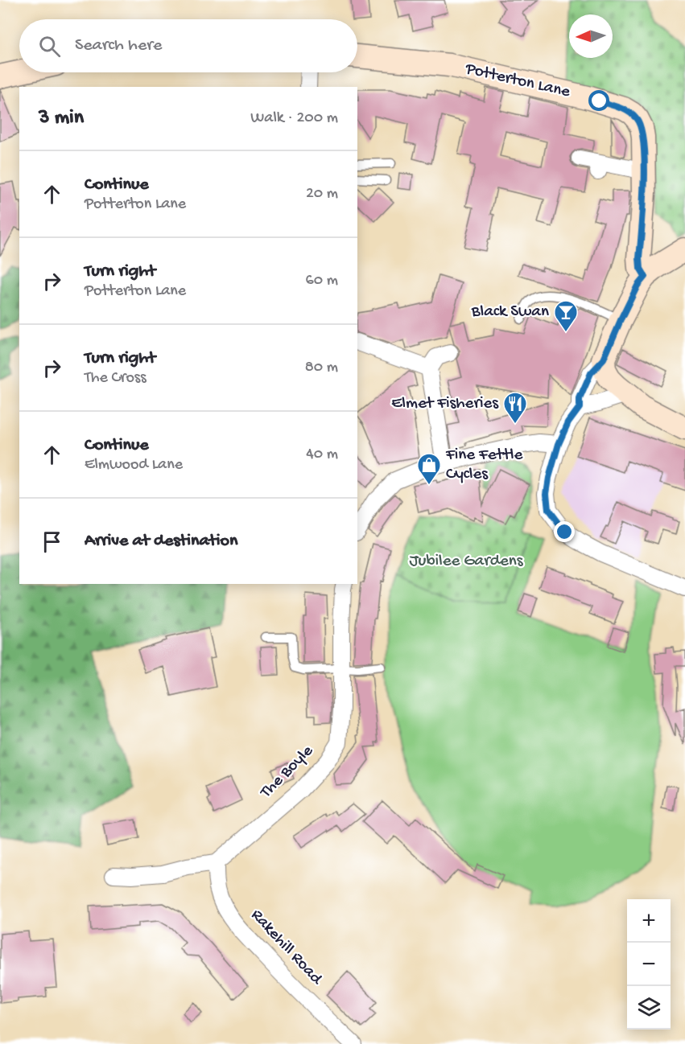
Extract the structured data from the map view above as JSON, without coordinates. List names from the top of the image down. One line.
{"streets":{"street":["Potterton Lane","The Boyle","Rakehill Road"]},"crossings":[["The Boyle","Rakehill Road"]],"parks":["Jubilee Gardens"],"places":{"bar":["Black Swan"],"restaurant":["Elmet Fisheries"],"shop":["Fine Fettle Cycles"]},"north":"left","page":{"search":"Search here","heading":["3 min","Walk · 200 m"],"list":[["Continue","Potterton Lane","20 m"],["Turn right","Potterton Lane","60 m"],["Turn right","The Cross","80 m"],["Continue","Elmwood Lane","40 m"],"Arrive at destination"],"map_buttons":["+","−"]}}
